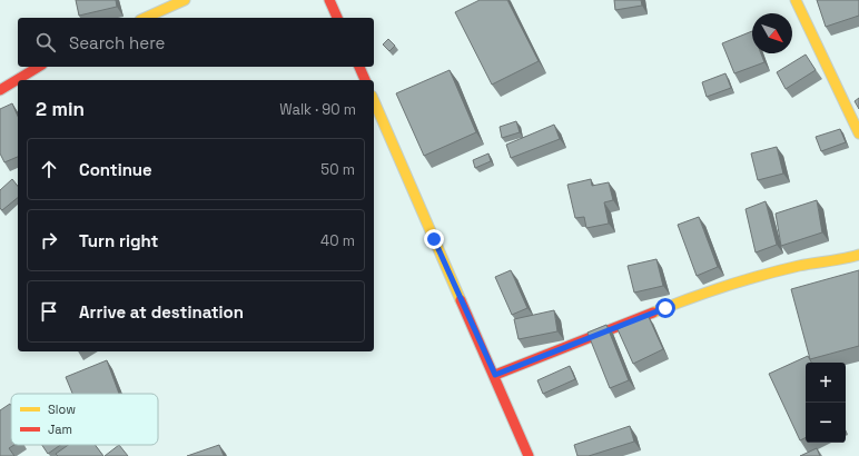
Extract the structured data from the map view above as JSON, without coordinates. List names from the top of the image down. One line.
{"legend":["Slow","Jam"],"north":"bottom right","page":{"search":"Search here","heading":["2 min","Walk · 90 m"],"list":[["Continue","50 m"],["Turn right","40 m"],"Arrive at destination"],"map_buttons":["+","−"]}}
